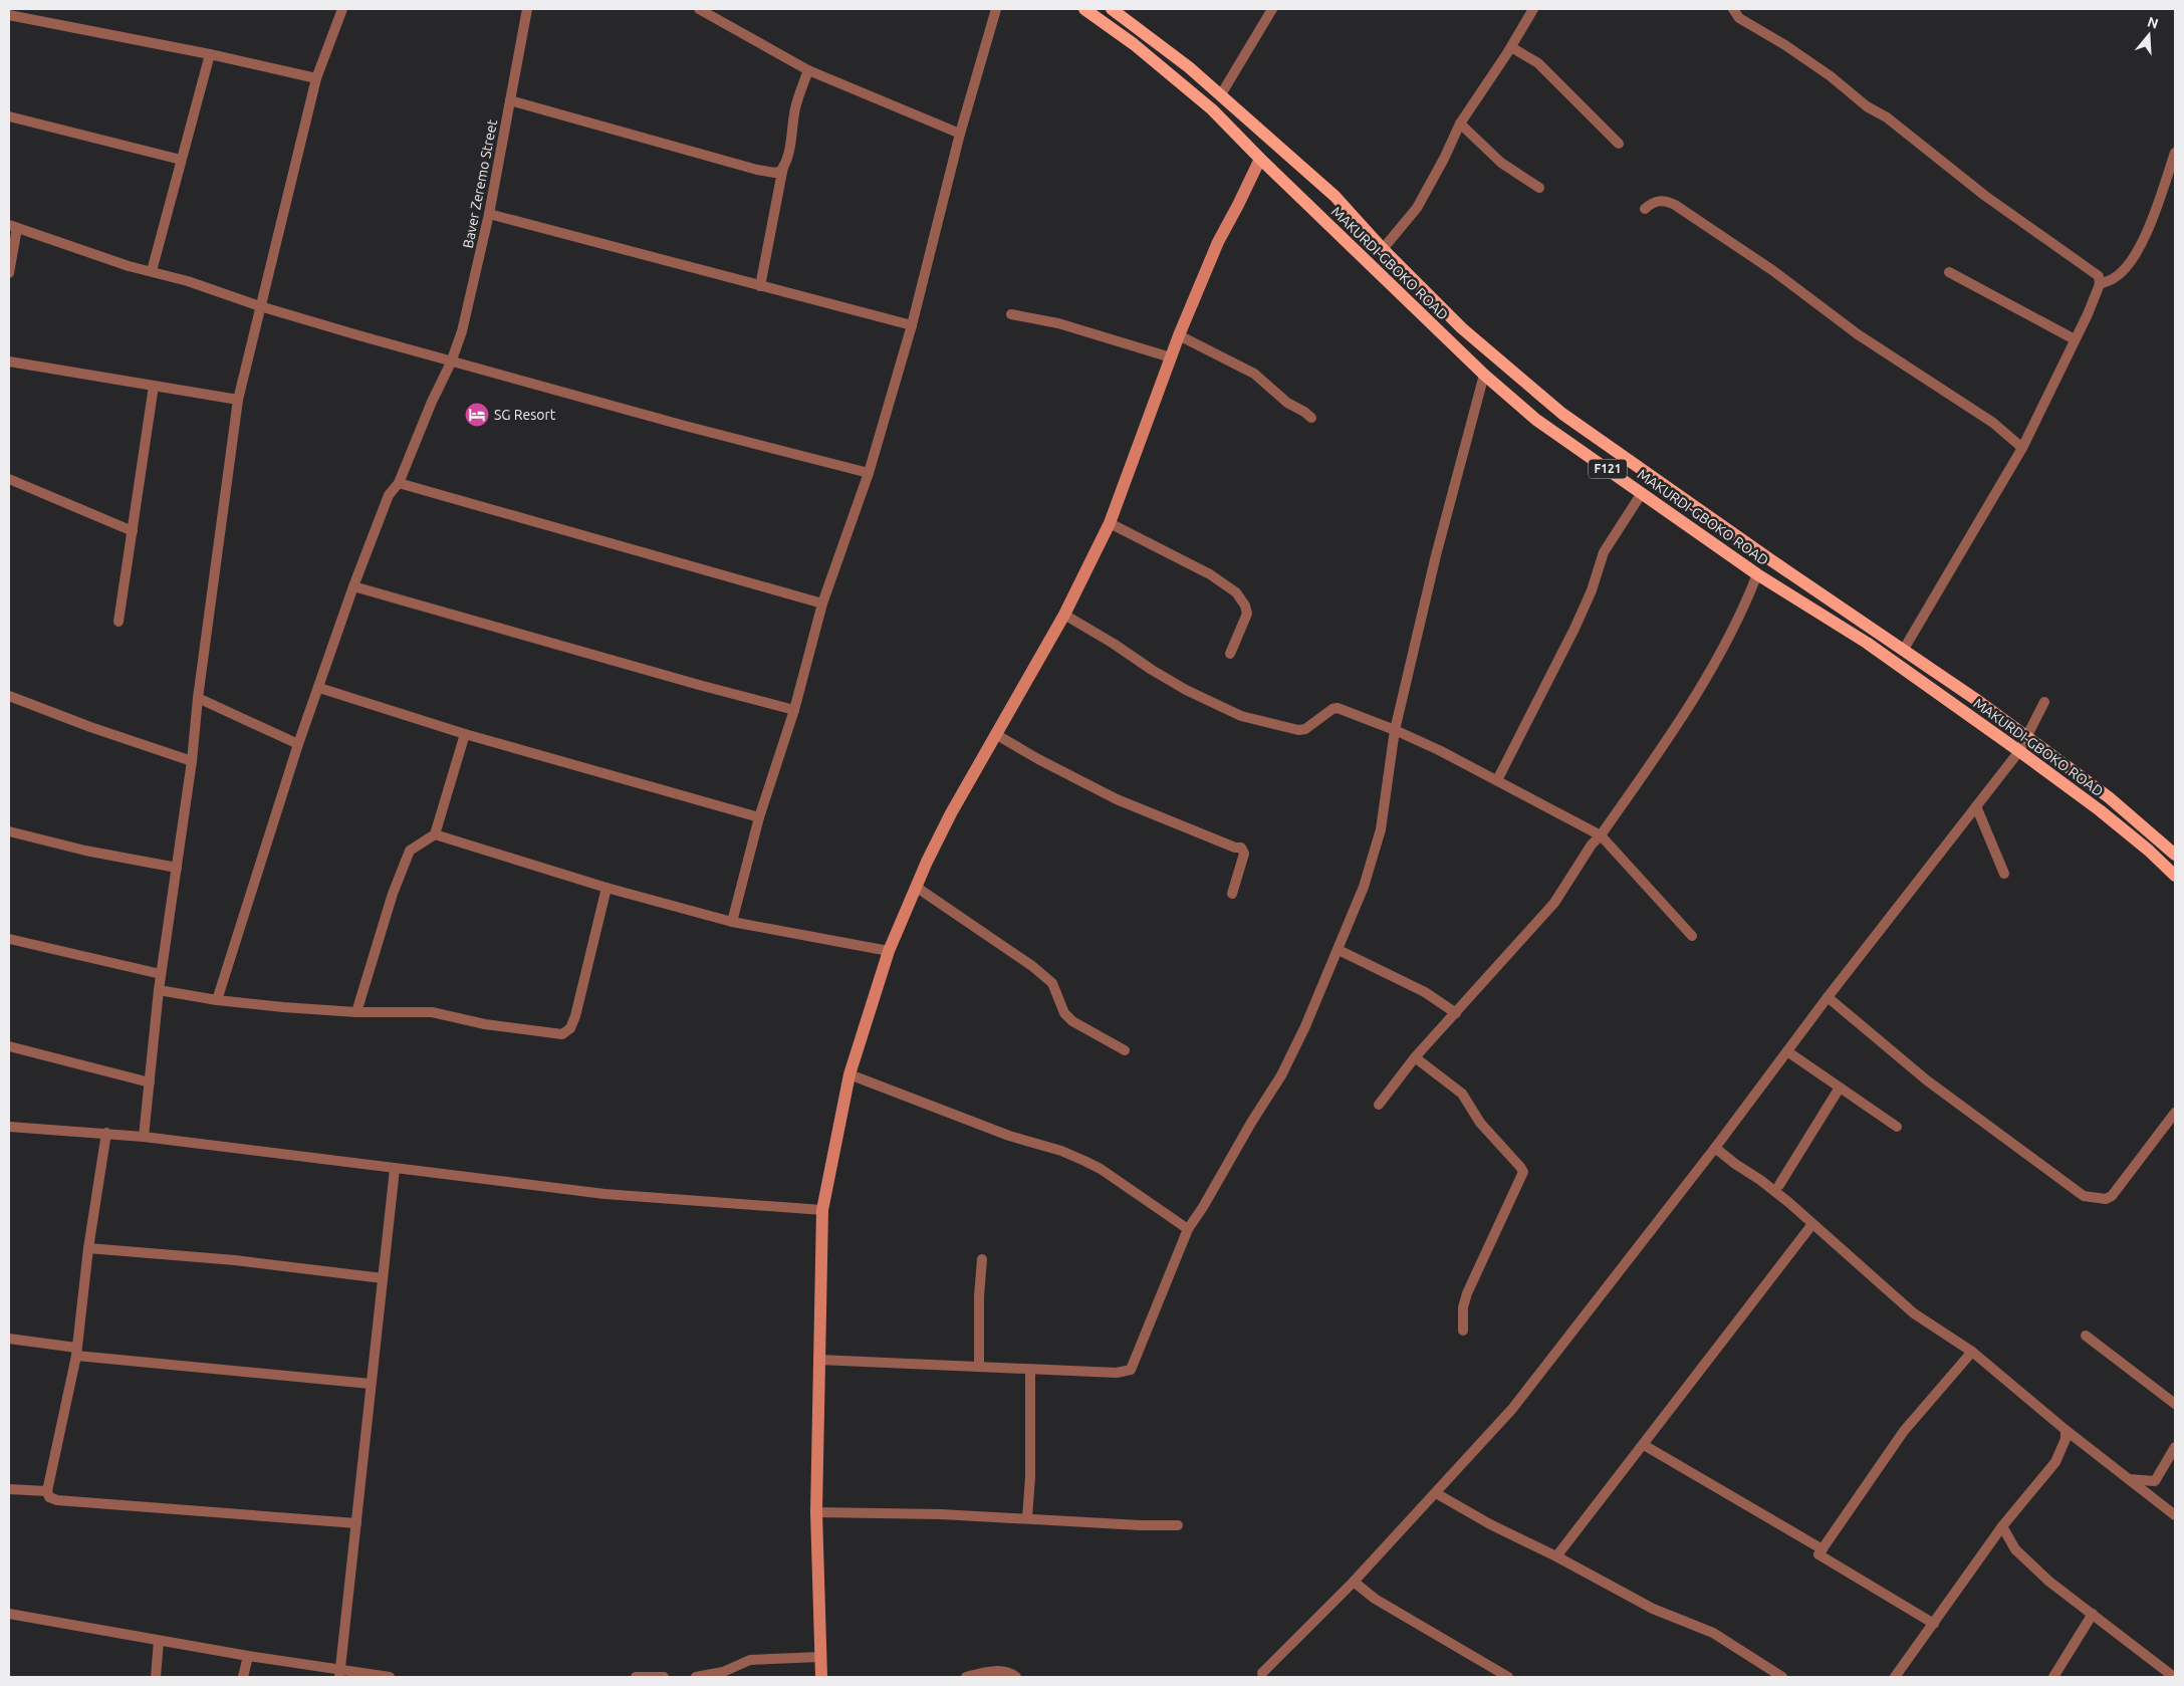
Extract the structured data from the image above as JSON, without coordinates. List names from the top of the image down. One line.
{"streets":{"main road":["MAKURDI-GBOKO ROAD","F121"],"street":["Baver Zeremo Street"]},"places":{"hotel":["SG Resort"]},"north":"top"}
